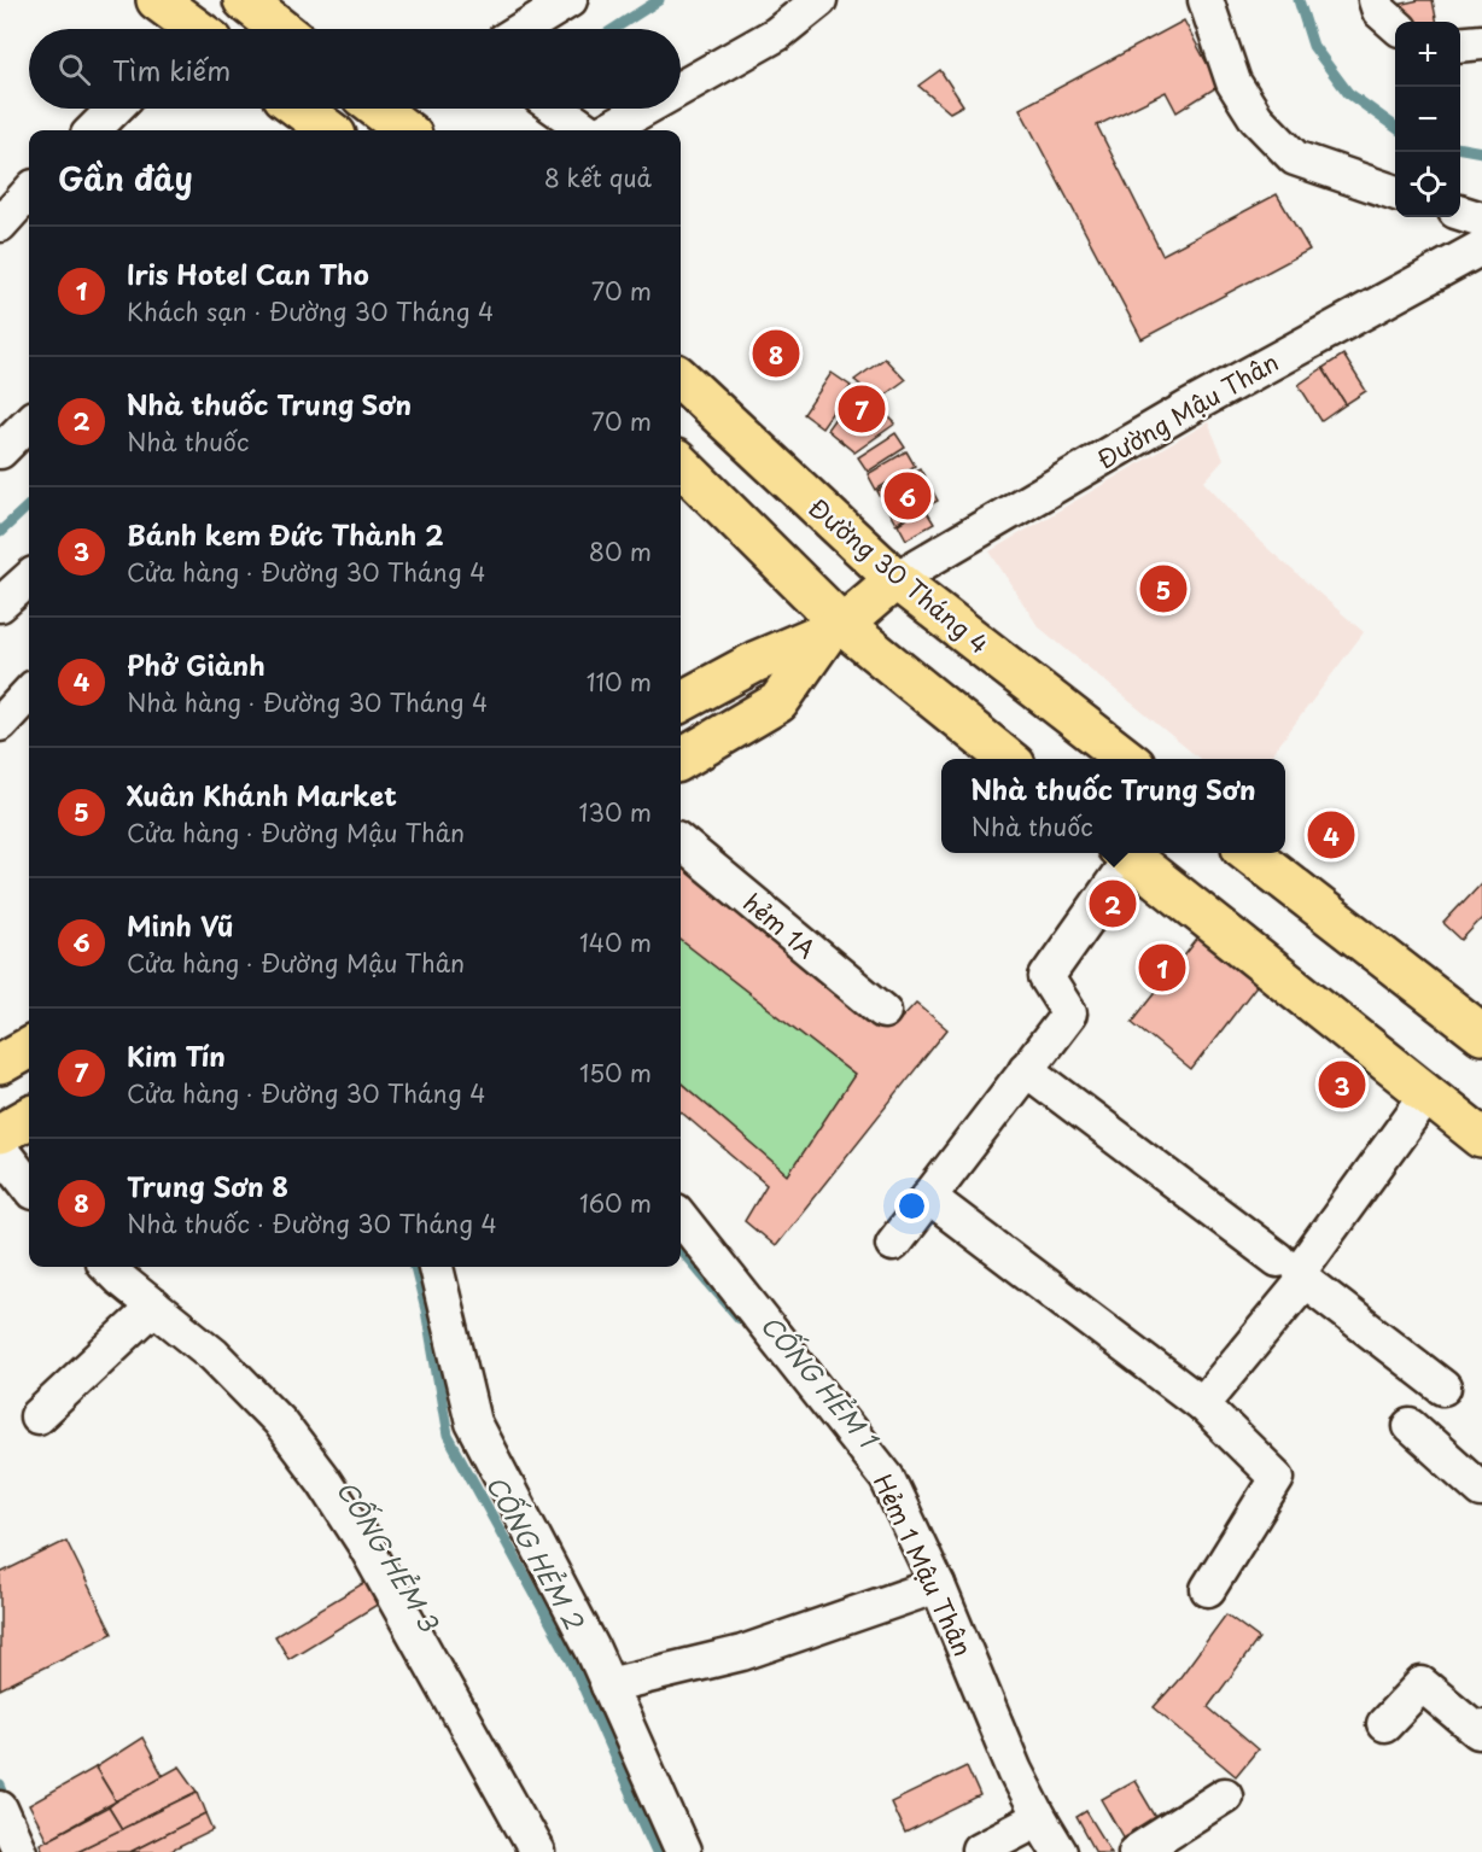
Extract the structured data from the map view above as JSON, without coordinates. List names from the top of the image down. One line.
{"streets":{"main road":["Đường 30 Tháng 4"],"street":["Đường Mậu Thân","hẻm 1A","Hẻm 1 Mậu Thân"]},"crossings":[["Đường Mậu Thân","Đường 30 Tháng 4"]],"water":["CỐNG HẺM 1","CỐNG HẺM 2","CỐNG HẺM 3"],"page":{"map_buttons":["+","−"],"search":"Tìm kiếm","heading":["Gần đây","8 kết quả"],"list":[{"mark":"1","name":"Iris Hotel Can Tho","note":"Khách sạn · Đường 30 Tháng 4","value":"70 m"},{"mark":"2","name":"Nhà thuốc Trung Sơn","note":"Nhà thuốc","value":"70 m"},{"mark":"3","name":"Bánh kem Đức Thành 2","note":"Cửa hàng · Đường 30 Tháng 4","value":"80 m"},{"mark":"4","name":"Phở Giành","note":"Nhà hàng · Đường 30 Tháng 4","value":"110 m"},{"mark":"5","name":"Xuân Khánh Market","note":"Cửa hàng · Đường Mậu Thân","value":"130 m"},{"mark":"6","name":"Minh Vũ","note":"Cửa hàng · Đường Mậu Thân","value":"140 m"},{"mark":"7","name":"Kim Tín","note":"Cửa hàng · Đường 30 Tháng 4","value":"150 m"},{"mark":"8","name":"Trung Sơn 8","note":"Nhà thuốc · Đường 30 Tháng 4","value":"160 m"}],"pins":["8","7","6","5","4","2","1","3"],"popup":["Nhà thuốc Trung Sơn","Nhà thuốc"]}}
